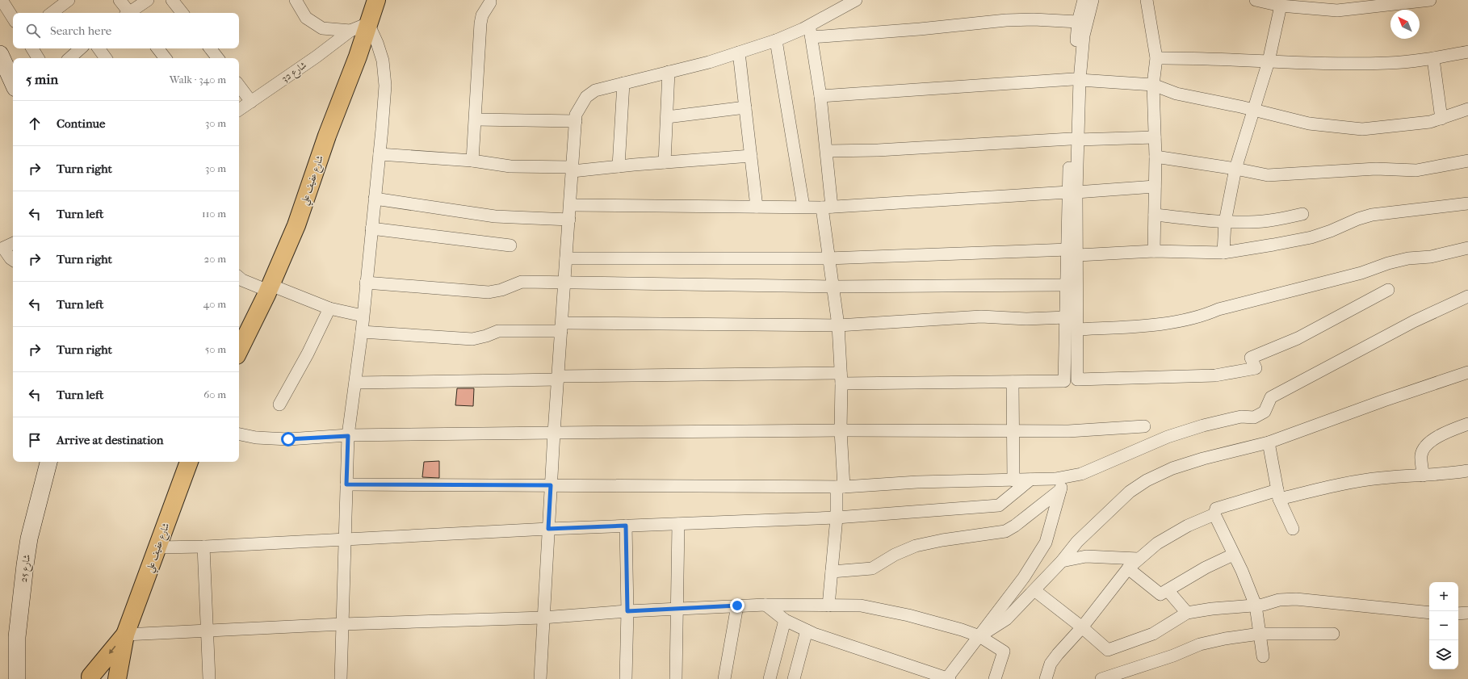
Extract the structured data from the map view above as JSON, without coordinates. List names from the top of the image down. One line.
{"streets":{"main road":["شارع عفيف علي"],"street":["شارع 32","شارع 25"]},"north":"top left","page":{"search":"Search here","heading":["5 min","Walk · 340 m"],"list":[["Continue","30 m"],["Turn right","30 m"],["Turn left","110 m"],["Turn right","20 m"],["Turn left","40 m"],["Turn right","50 m"],["Turn left","60 m"],"Arrive at destination"],"map_buttons":["+","−"]}}
